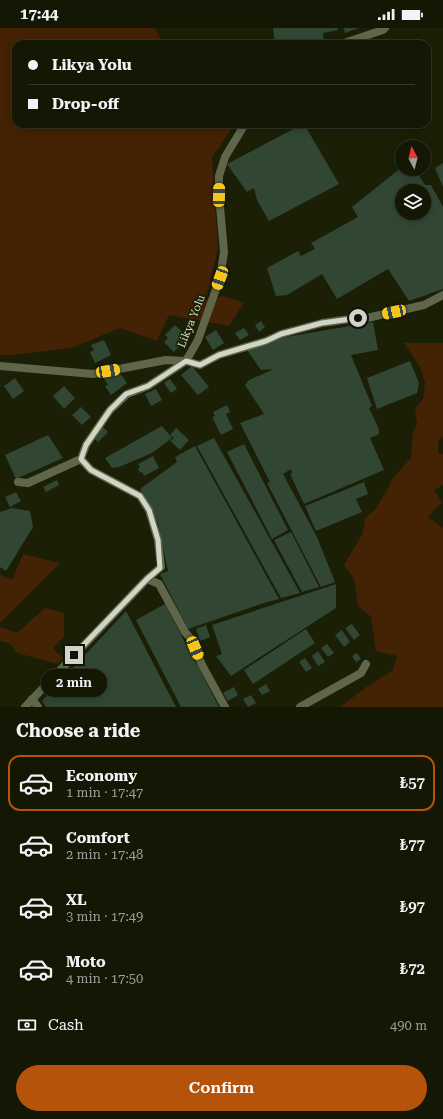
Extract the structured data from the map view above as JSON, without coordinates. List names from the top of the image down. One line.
{"streets":{"street":["Likya Yolu"]},"north":"top","page":{"status":"17:44","banner":["Likya Yolu","Drop-off"],"bubble":"2 min","heading":"Choose a ride","list":[{"name":"Economy","note":"1 min · 17:47","value":"₺57"},{"name":"Comfort","note":"2 min · 17:48","value":"₺77"},{"name":"XL","note":"3 min · 17:49","value":"₺97"},{"name":"Moto","note":"4 min · 17:50","value":"₺72"}],"pay":["Cash","490 m"],"buttons":"Confirm"}}
